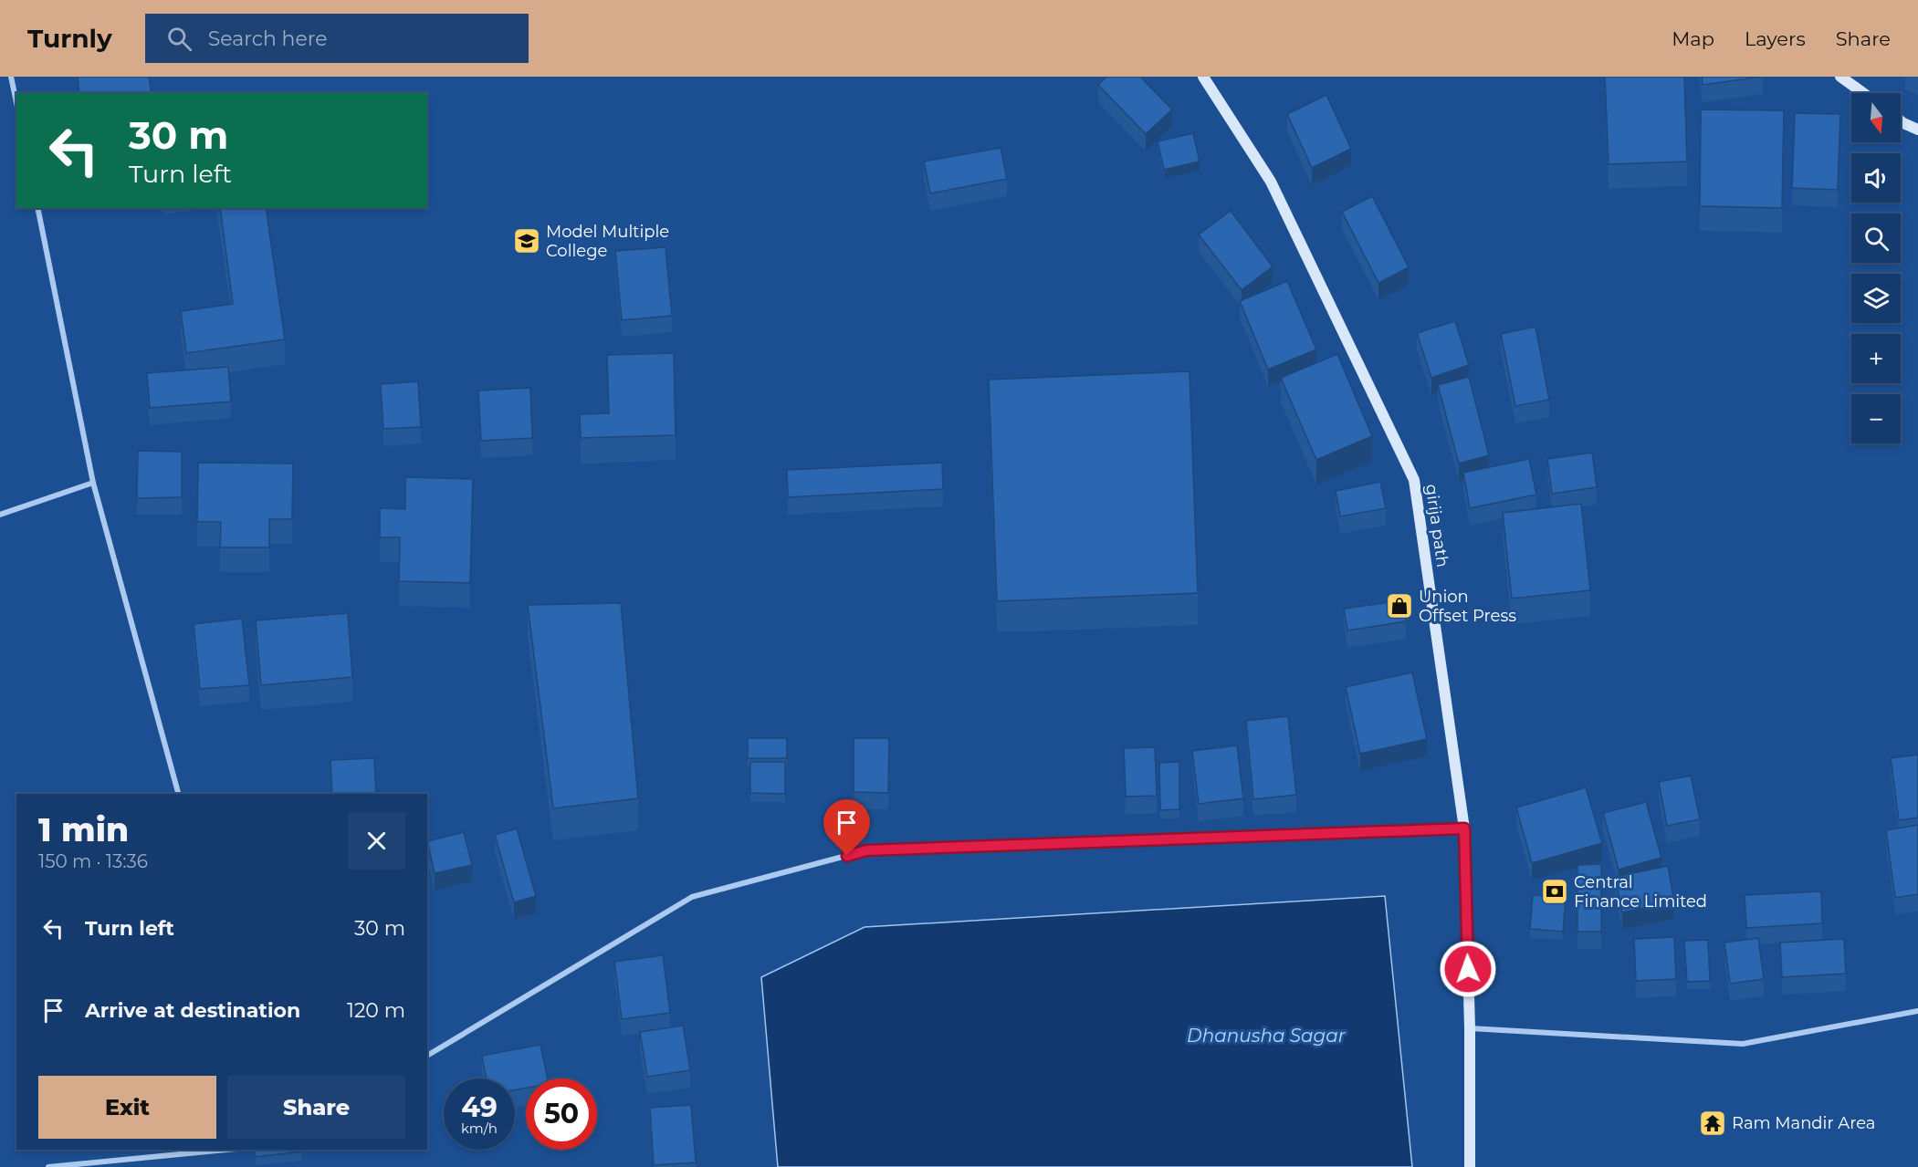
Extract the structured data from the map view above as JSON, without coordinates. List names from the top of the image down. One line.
{"streets":{"main road":["girija path"]},"water":["Dhanusha Sagar"],"places":{"school or university":["Model Multiple College"],"shop":["Union Offset Press"],"bank":["Central Finance Limited"],"temple":["Ram Mandir Area"]},"north":"bottom","page":{"header":"Turnly","search":"Search here","nav":["Map","Layers","Share"],"map_buttons":["+","−"],"turn":["30 m","Turn left"],"heading":["1 min","150 m · 13:36"],"list":[{"name":"Turn left","value":"30 m"},{"name":"Arrive at destination","value":"120 m"}],"buttons":["Exit","Share"],"speed":"49 km/h","limit":"50"}}
